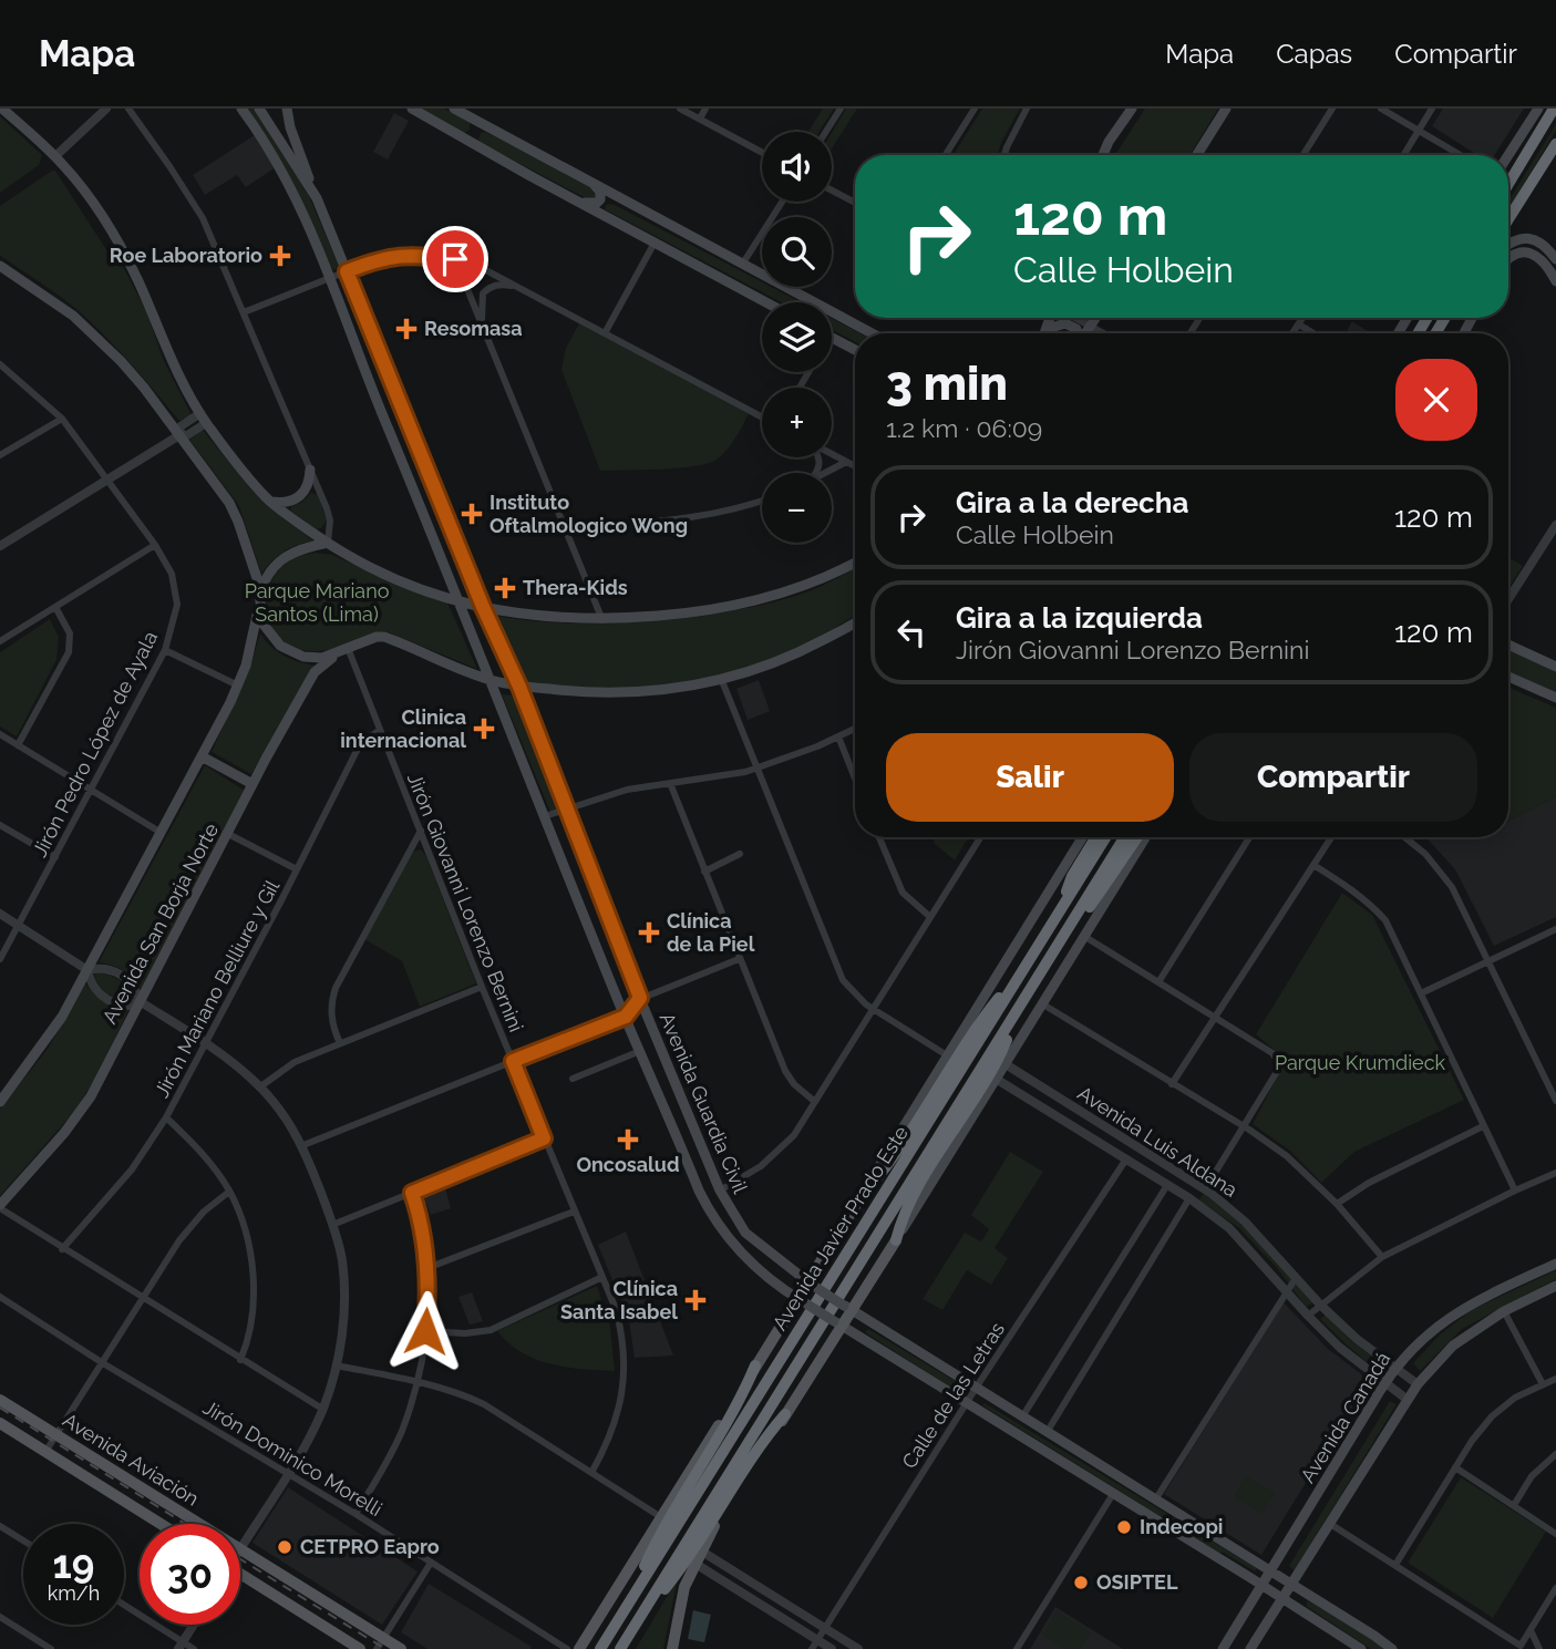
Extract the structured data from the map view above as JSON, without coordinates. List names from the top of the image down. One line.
{"streets":{"highway":["Avenida Javier Prado Este"],"main road":["Avenida San Borja Norte","Avenida Guardia Civil","Avenida Canadá","Avenida Aviación"],"street":["Jirón Pedro López de Ayala","Jirón Giovanni Lorenzo Bernini","Jirón Mariano Belliure y Gil","Avenida Luis Aldana","Calle de las Letras","Jirón Dominico Morelli"]},"crossings":[["Jirón Giovanni Lorenzo Bernini","Avenida San Borja Norte"],["Jirón Giovanni Lorenzo Bernini","Jirón Mariano Belliure y Gil"],["Avenida Guardia Civil","Avenida Javier Prado Este"],["Avenida Guardia Civil","Calle de las Letras"],["Avenida Guardia Civil","Avenida Canadá"],["Avenida Luis Aldana","Calle de las Letras"],["Avenida Luis Aldana","Avenida Canadá"]],"parks":["Parque Mariano Santos (Lima)","Parque Krumdieck"],"places":{"health":["Roe Laboratorio","Resomasa","Instituto Oftalmologico Wong","Thera-Kids","Clinica internacional","Clínica de la Piel","Oncosalud","Clínica Santa Isabel"],"other":["Indecopi","CETPRO Eapro","OSIPTEL"]},"page":{"header":"Mapa","nav":["Mapa","Capas","Compartir"],"map_buttons":["+","−"],"turn":["120 m","Calle Holbein"],"heading":["3 min","1.2 km · 06:09"],"list":[{"name":"Gira a la derecha","note":"Calle Holbein","value":"120 m"},{"name":"Gira a la izquierda","note":"Jirón Giovanni Lorenzo Bernini","value":"120 m"}],"buttons":["Salir","Compartir"],"speed":"19 km/h","limit":"30"}}
